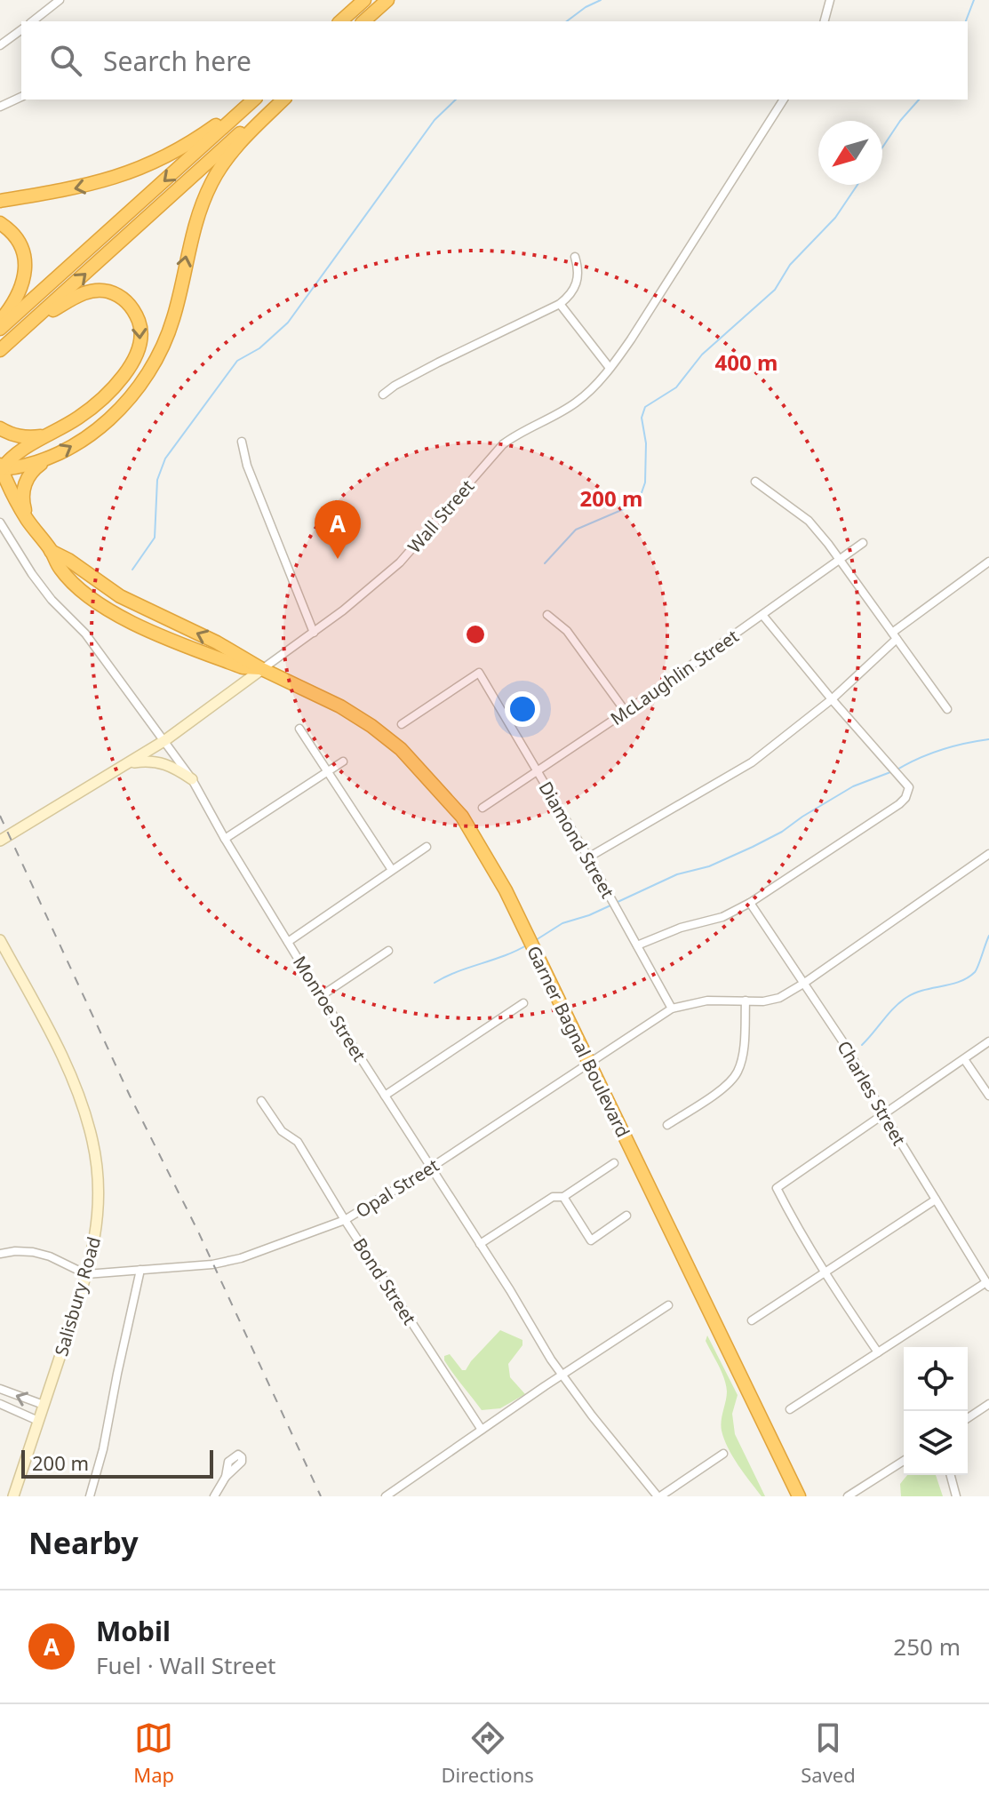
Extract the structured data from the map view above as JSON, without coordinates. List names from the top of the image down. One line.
{"streets":{"highway":["Garner Bagnal Boulevard"],"street":["Wall Street","McLaughlin Street","Diamond Street","Monroe Street","Charles Street","Opal Street","Bond Street","Salisbury Road"]},"crossings":[["Wall Street","Monroe Street"],["Wall Street","Garner Bagnal Boulevard"],["McLaughlin Street","Diamond Street"],["Diamond Street","Opal Street"],["Monroe Street","Opal Street"],["Garner Bagnal Boulevard","Opal Street"],["Opal Street","Bond Street"],["Opal Street","Salisbury Road"]],"scale_bar":"200 m","north":"bottom left","page":{"search":"Search here","pins":"A","scale":"200 m","heading":"Nearby","list":[{"mark":"A","name":"Mobil","note":"Fuel · Wall Street","value":"250 m"}],"nav":["Map","Directions","Saved"]},"rings":["400 m","200 m"]}
